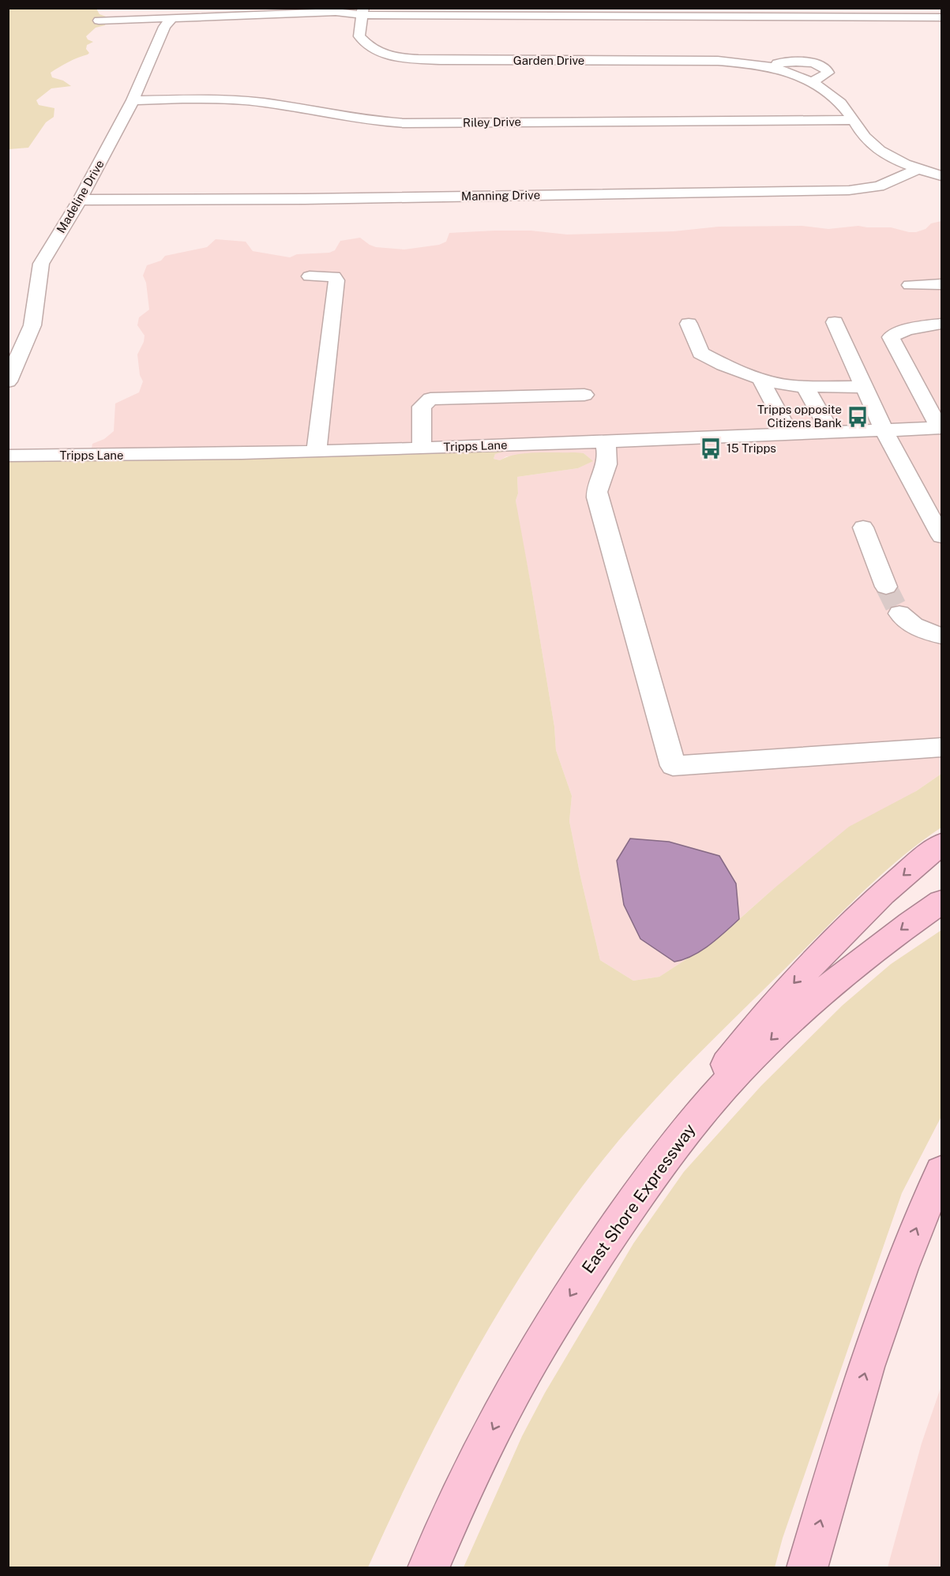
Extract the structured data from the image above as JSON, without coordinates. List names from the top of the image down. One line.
{"streets":{"highway":["East Shore Expressway"],"street":["Garden Drive","Riley Drive","Manning Drive","Madeline Drive","Tripps Lane"]},"crossings":[["Garden Drive","Riley Drive"],["Garden Drive","Manning Drive"],["Riley Drive","Madeline Drive"],["Manning Drive","Madeline Drive"]],"places":{"bus stop":["Tripps opposite Citizens Bank","15 Tripps"]}}
